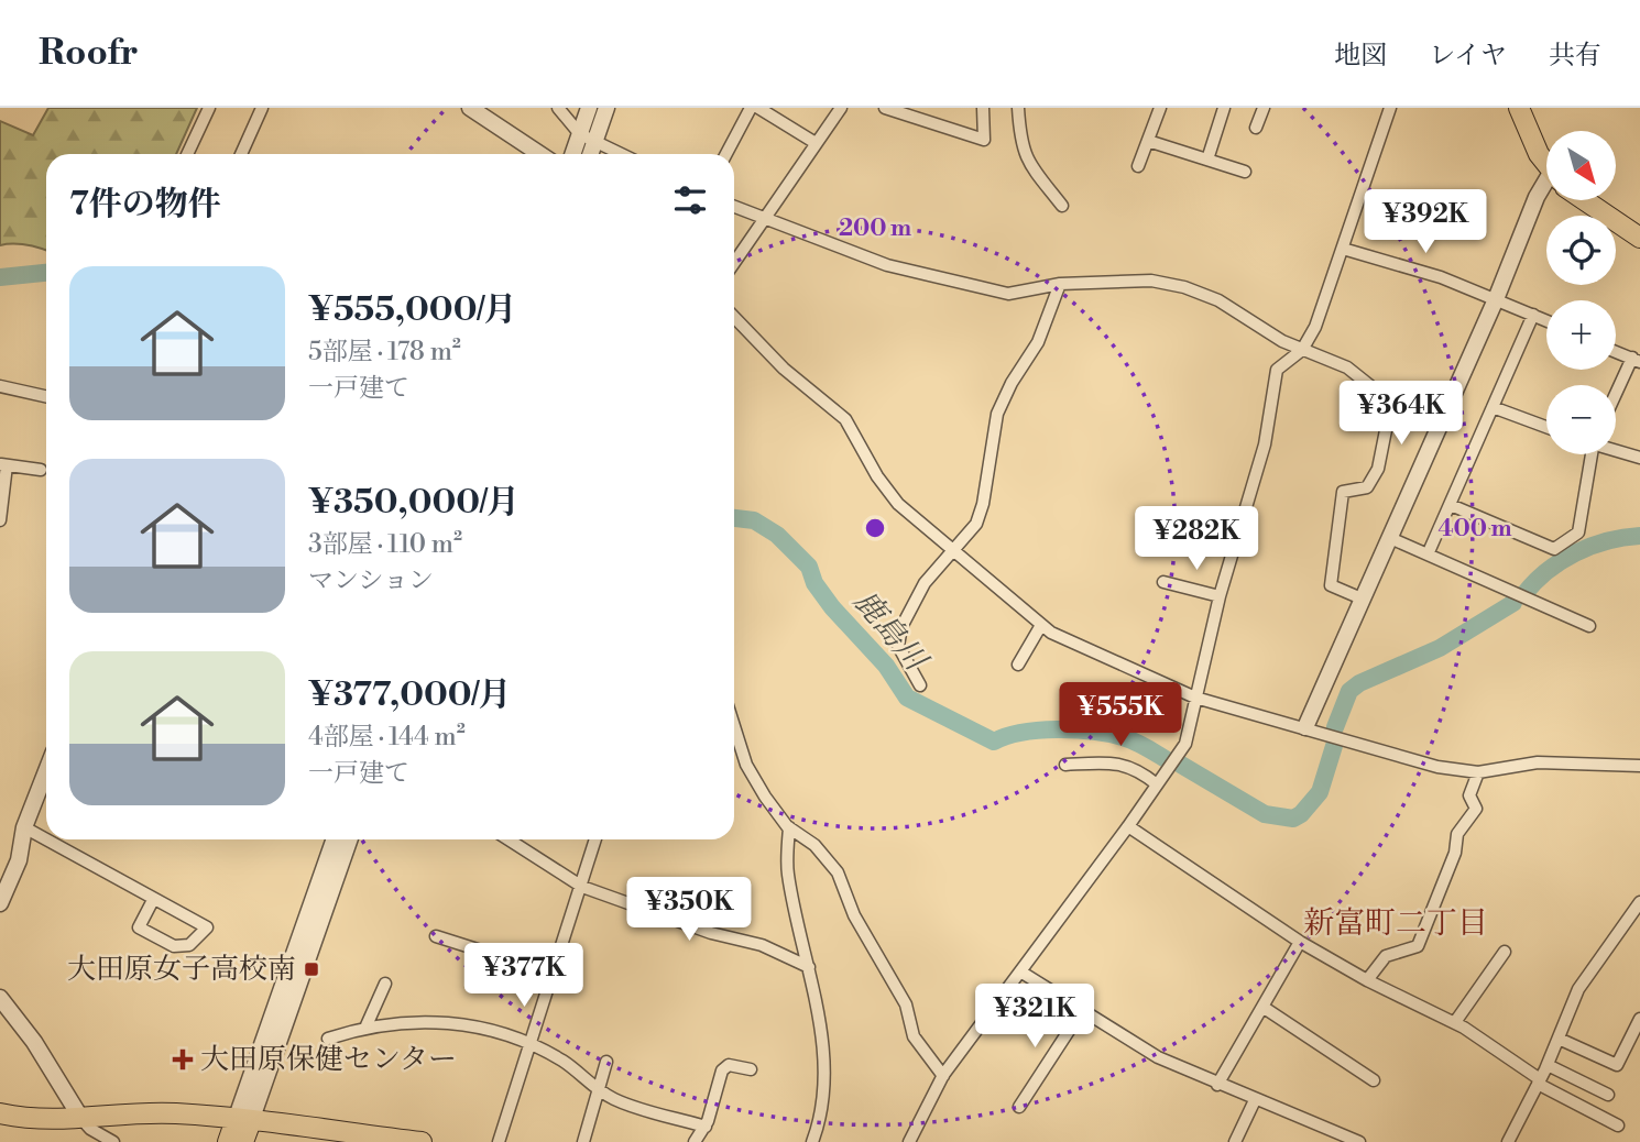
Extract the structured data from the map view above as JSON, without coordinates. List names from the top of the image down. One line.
{"districts":["新富町二丁目"],"water":["鹿島川"],"places":{"transit":["大田原女子高校南"],"health":["大田原保健センター"]},"north":"bottom right","page":{"header":"Roofr","nav":["地図","レイヤ","共有"],"map_buttons":["+","−"],"heading":"7件の物件","price":["¥392K","¥364K","¥282K","¥555K","¥350K","¥377K","¥321K"],"list":[{"name":"¥555,000/月","note":"5部屋 · 178 m² · 一戸建て"},{"name":"¥350,000/月","note":"3部屋 · 110 m² · マンション"},{"name":"¥377,000/月","note":"4部屋 · 144 m² · 一戸建て"}]},"rings":["200 m","400 m"]}
